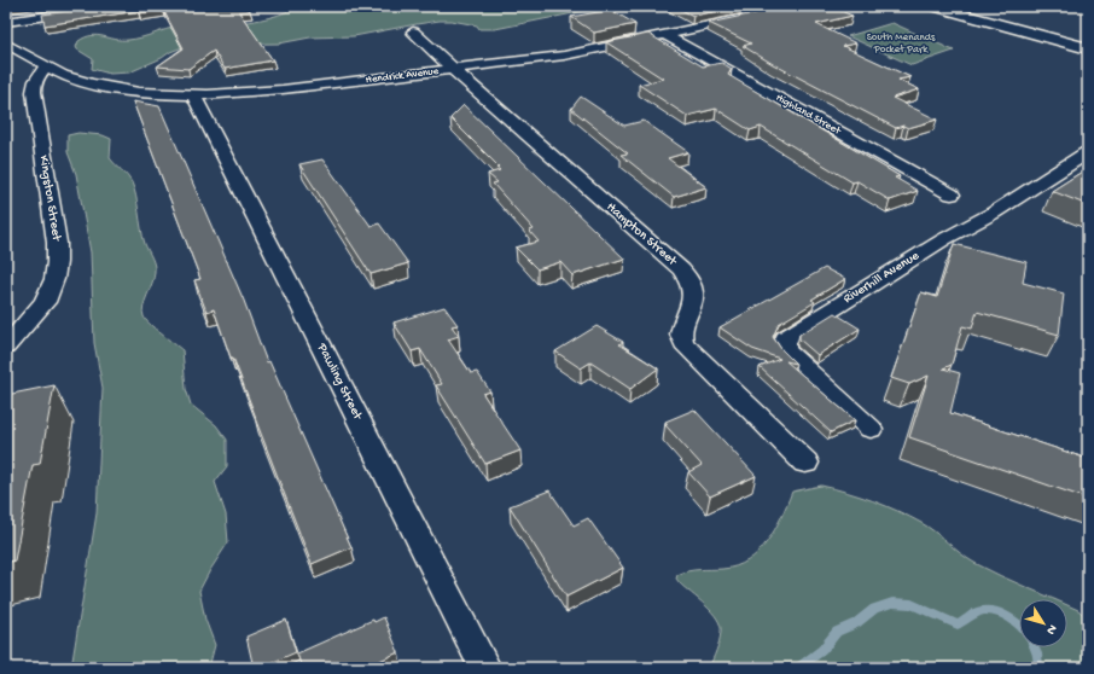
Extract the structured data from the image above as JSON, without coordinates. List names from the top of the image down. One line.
{"streets":{"street":["Hendrick Avenue","Highland Street","Kingston Street","Hampton Street","Riverhill Avenue","Pawling Street"]},"crossings":[["Hendrick Avenue","Highland Street"],["Hendrick Avenue","Kingston Street"],["Hendrick Avenue","Hampton Street"],["Hendrick Avenue","Pawling Street"]],"parks":["South Menands Pocket Park"],"north":"bottom right"}
